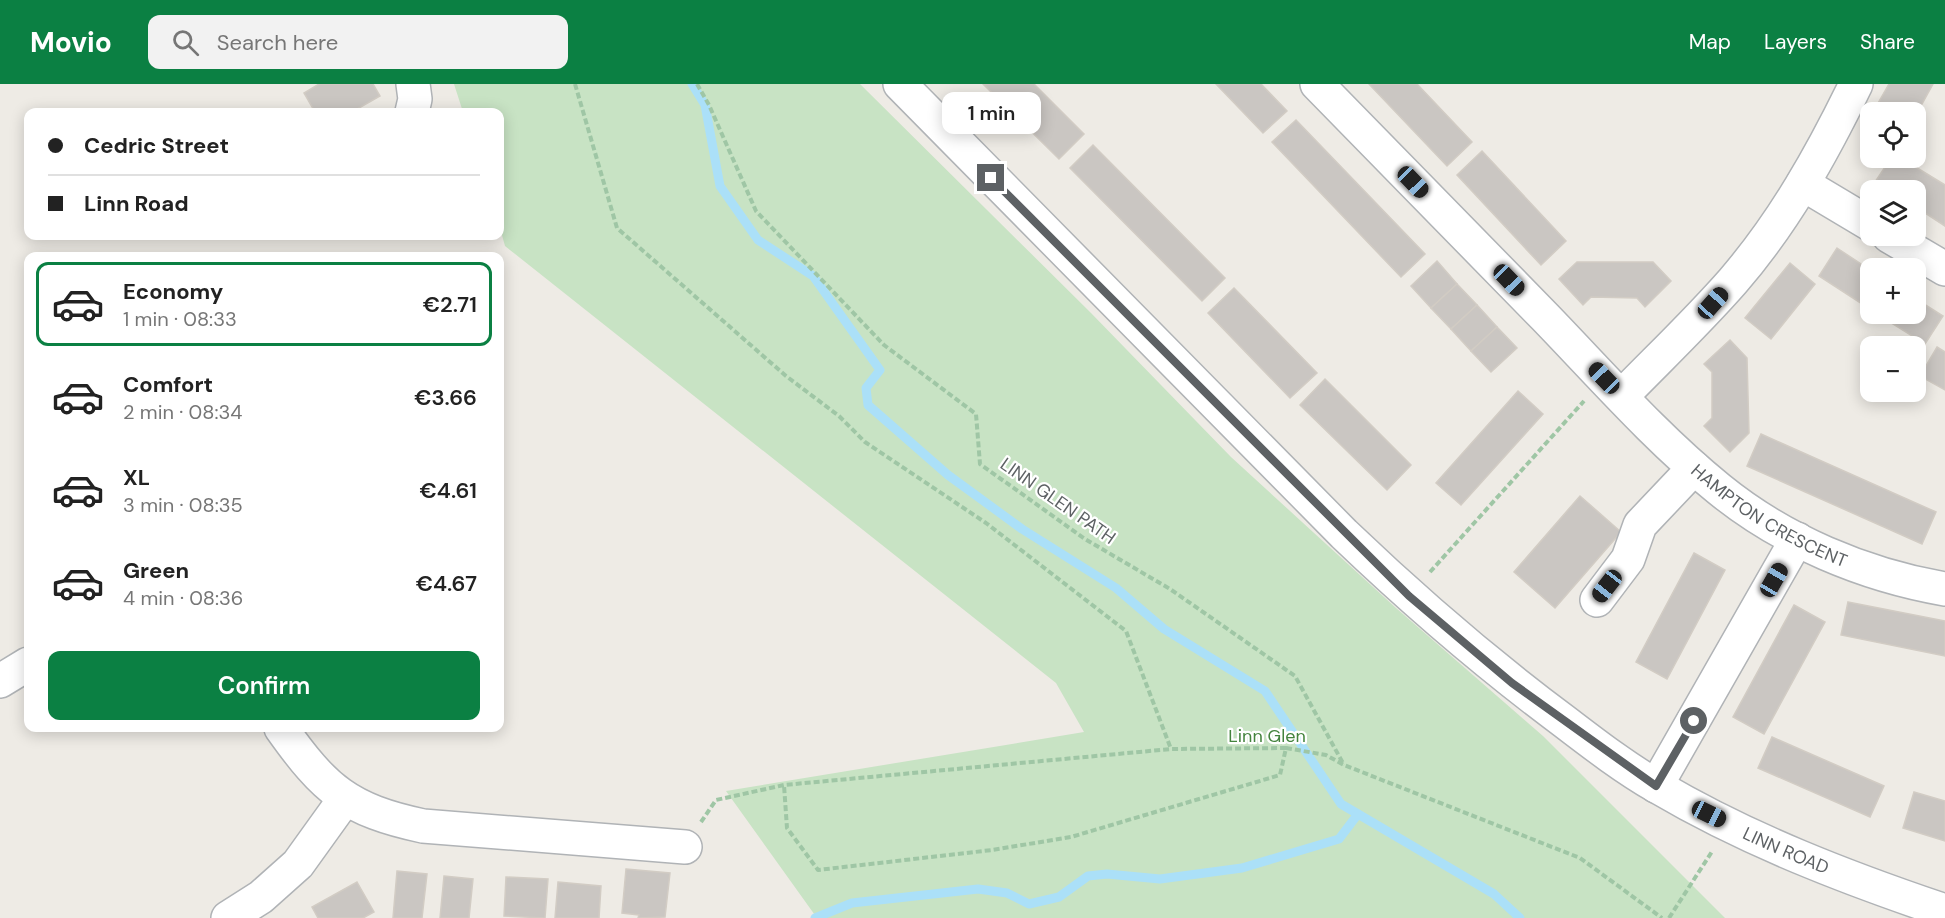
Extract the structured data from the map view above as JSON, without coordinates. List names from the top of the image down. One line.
{"streets":{"street":["HAMPTON CRESCENT","LINN ROAD"],"path":["LINN GLEN PATH"]},"parks":["Linn Glen"],"page":{"header":"Movio","search":"Search here","nav":["Map","Layers","Share"],"bubble":"1 min","map_buttons":["+","−"],"banner":["Cedric Street","Linn Road"],"list":[{"name":"Economy","note":"1 min · 08:33","value":"€2.71"},{"name":"Comfort","note":"2 min · 08:34","value":"€3.66"},{"name":"XL","note":"3 min · 08:35","value":"€4.61"},{"name":"Green","note":"4 min · 08:36","value":"€4.67"}],"buttons":"Confirm"}}
